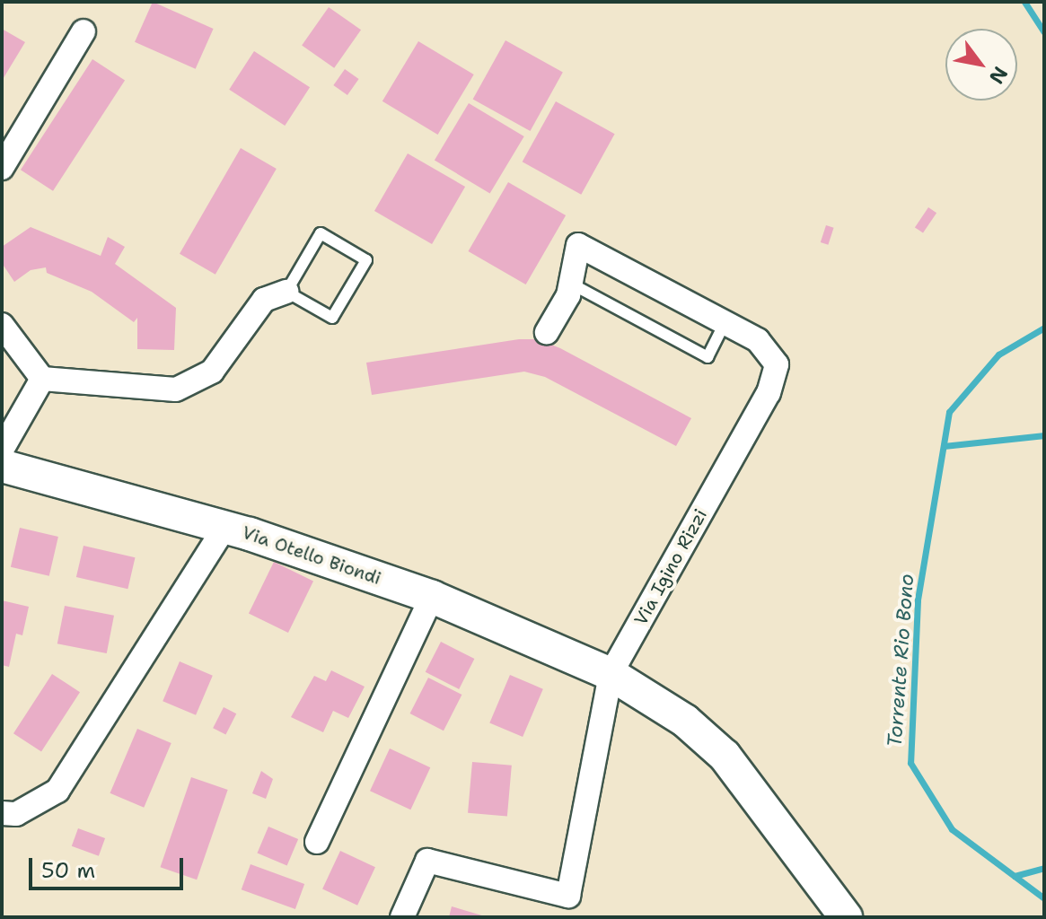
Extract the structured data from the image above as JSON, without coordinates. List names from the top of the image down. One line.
{"streets":{"street":["Via Otello Biondi","Via Igino Rizzi"]},"crossings":[["Via Otello Biondi","Via Igino Rizzi"]],"water":["Torrente Rio Bono"],"scale_bar":"50 m","north":"bottom right"}
